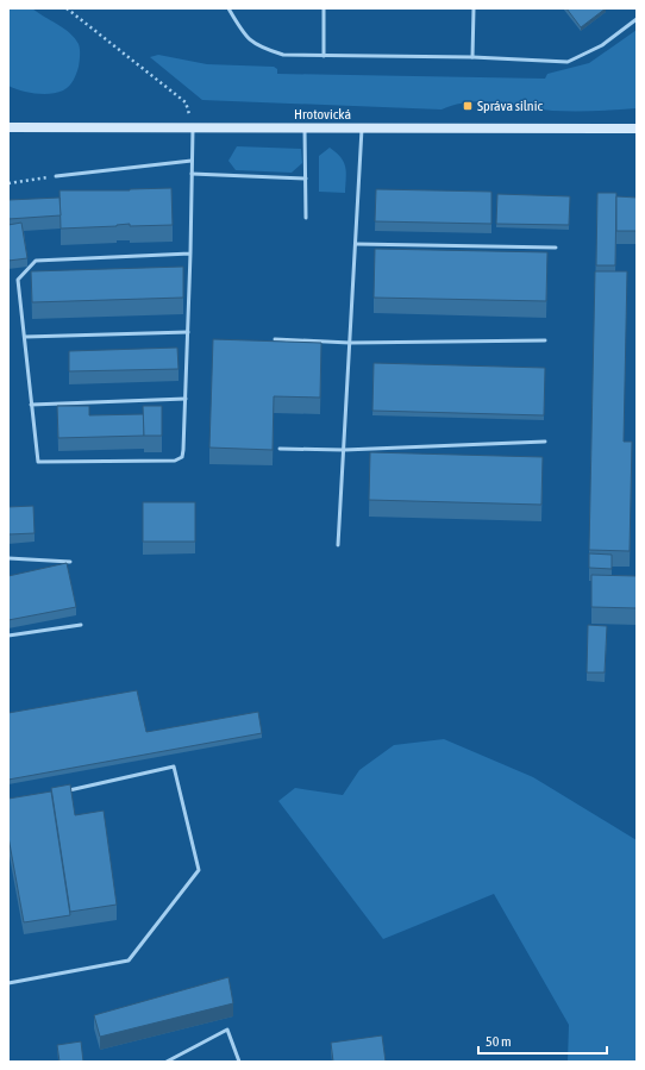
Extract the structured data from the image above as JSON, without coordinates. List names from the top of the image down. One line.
{"streets":{"main road":["Hrotovická"]},"places":{"transit":["Správa silnic"]},"scale_bar":"50 m"}
